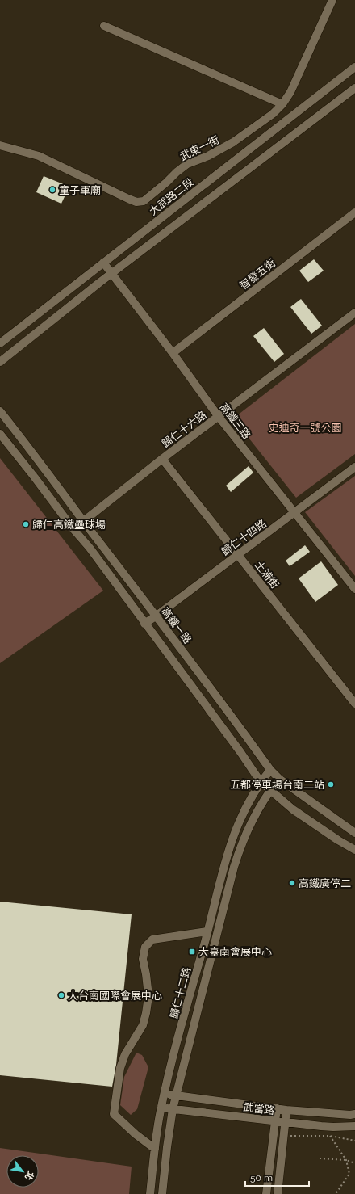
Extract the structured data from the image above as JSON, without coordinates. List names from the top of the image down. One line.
{"streets":{"street":["武東一街","大武路二段","智發五街","高鐵三路","歸仁十六路","歸仁十四路","土浦街","高鐵一路","歸仁十二路","武當路"]},"crossings":[["大武路二段","高鐵三路"],["智發五街","高鐵三路"],["高鐵三路","歸仁十六路"],["高鐵三路","歸仁十四路"],["歸仁十六路","土浦街"],["歸仁十六路","高鐵一路"],["歸仁十四路","土浦街"],["歸仁十四路","高鐵一路"],["高鐵一路","歸仁十二路"],["歸仁十二路","武當路"]],"parks":["史迪奇一號公園"],"places":{"other":["童子軍廟","歸仁高鐵壘球場","五都停車場台南二站","高鐵廣停二","大台南國際會展中心"],"transit":["大臺南會展中心"]},"scale_bar":"50 m","north":"bottom right"}
